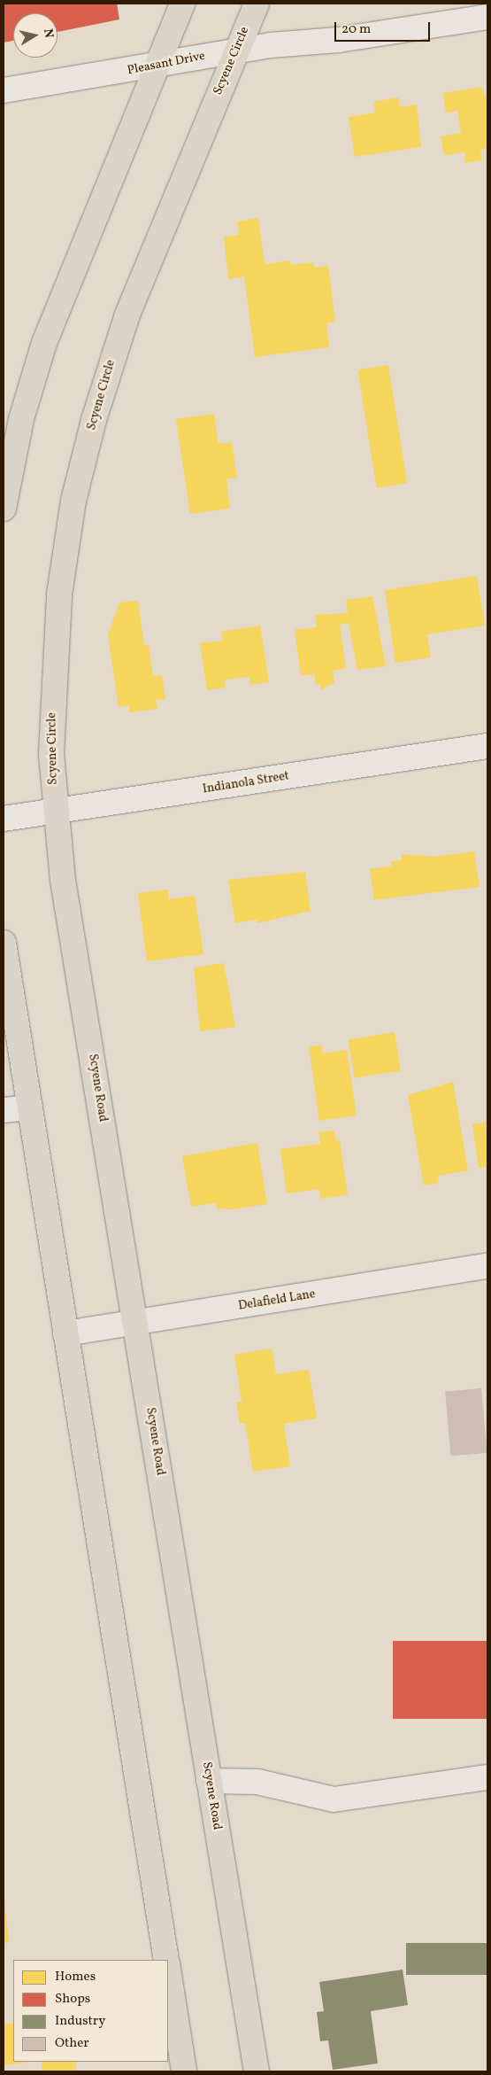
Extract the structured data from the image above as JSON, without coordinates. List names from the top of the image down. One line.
{"streets":{"main road":["Scyene Circle","Scyene Road"],"street":["Pleasant Drive","Indianola Street","Delafield Lane"]},"crossings":[["Scyene Circle","Pleasant Drive"],["Scyene Circle","Indianola Street"],["Scyene Circle","Scyene Road"],["Indianola Street","Scyene Road"],["Scyene Road","Delafield Lane"]],"legend":["Homes","Shops","Industry","Other"],"scale_bar":"20 m","north":"right"}
